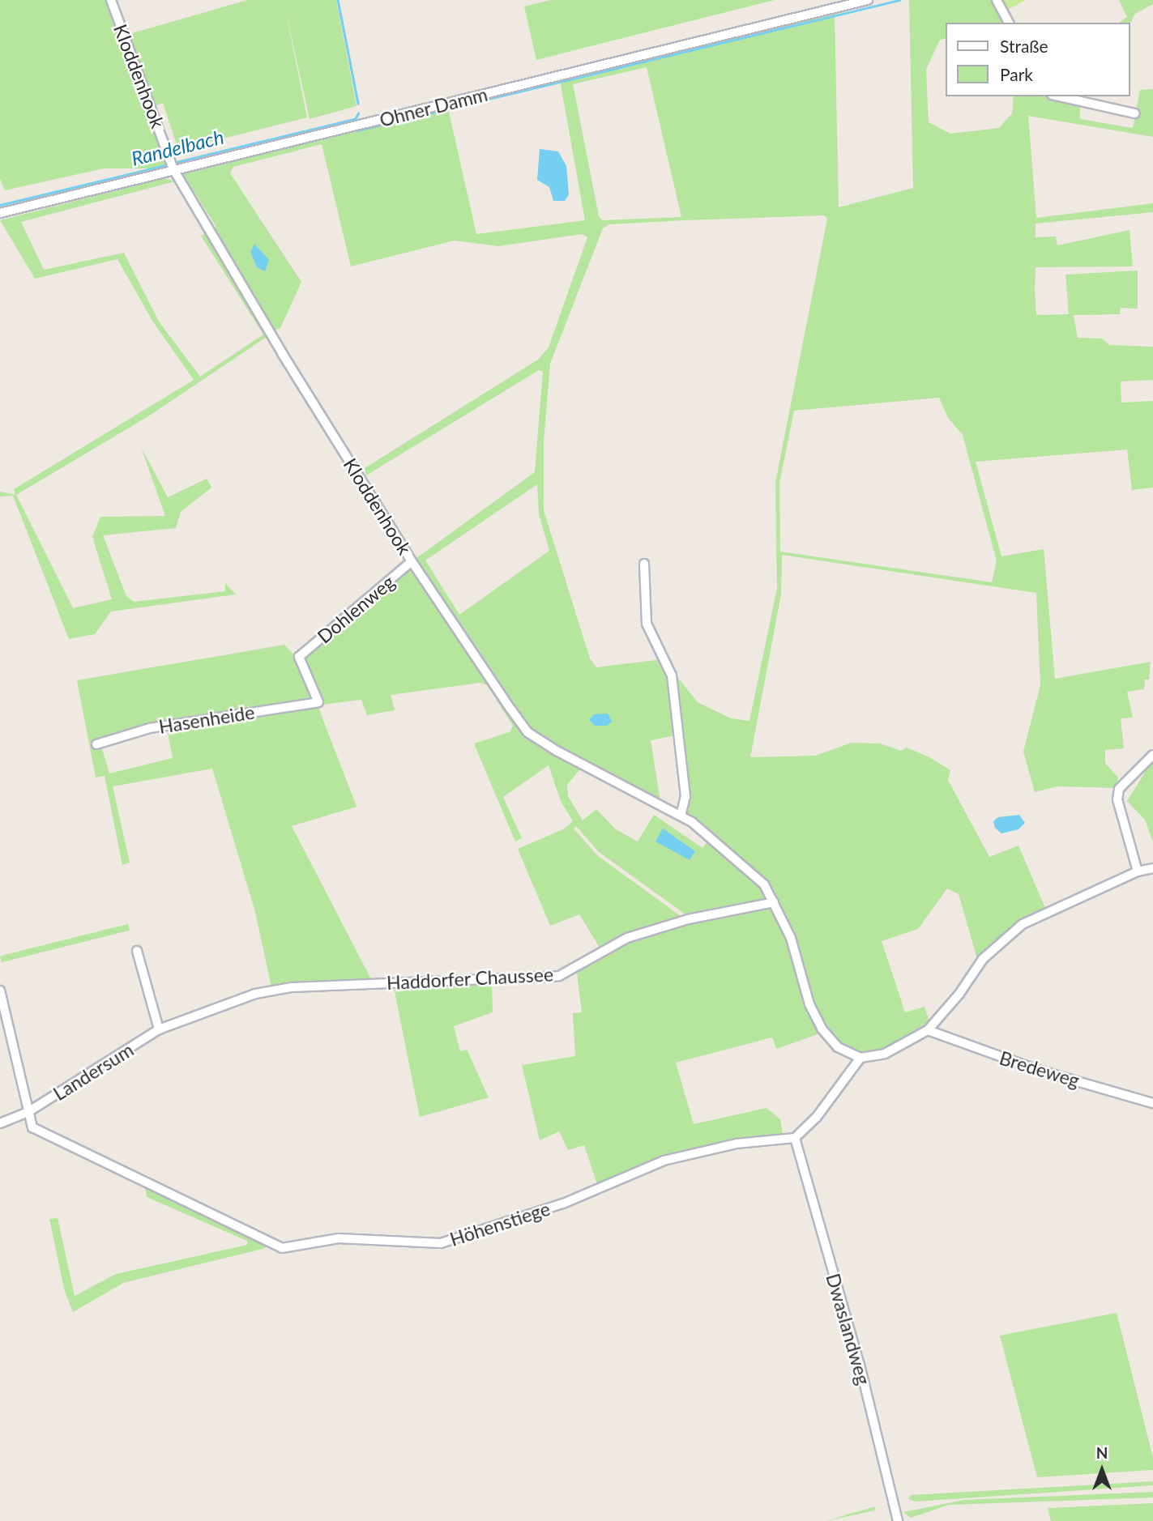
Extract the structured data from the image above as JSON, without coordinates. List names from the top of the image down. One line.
{"streets":{"street":["Kloddenhook","Ohner Damm","Dohlenweg","Hasenheide","Haddorfer Chaussee","Bredeweg","Landersum","Höhenstiege","Dwaslandweg"]},"crossings":[["Kloddenhook","Ohner Damm"],["Kloddenhook","Dohlenweg"],["Kloddenhook","Haddorfer Chaussee"],["Dohlenweg","Hasenheide"],["Haddorfer Chaussee","Landersum"],["Landersum","Höhenstiege"],["Höhenstiege","Dwaslandweg"]],"water":["Randelbach"],"legend":["Straße","Park"],"north":"top"}
